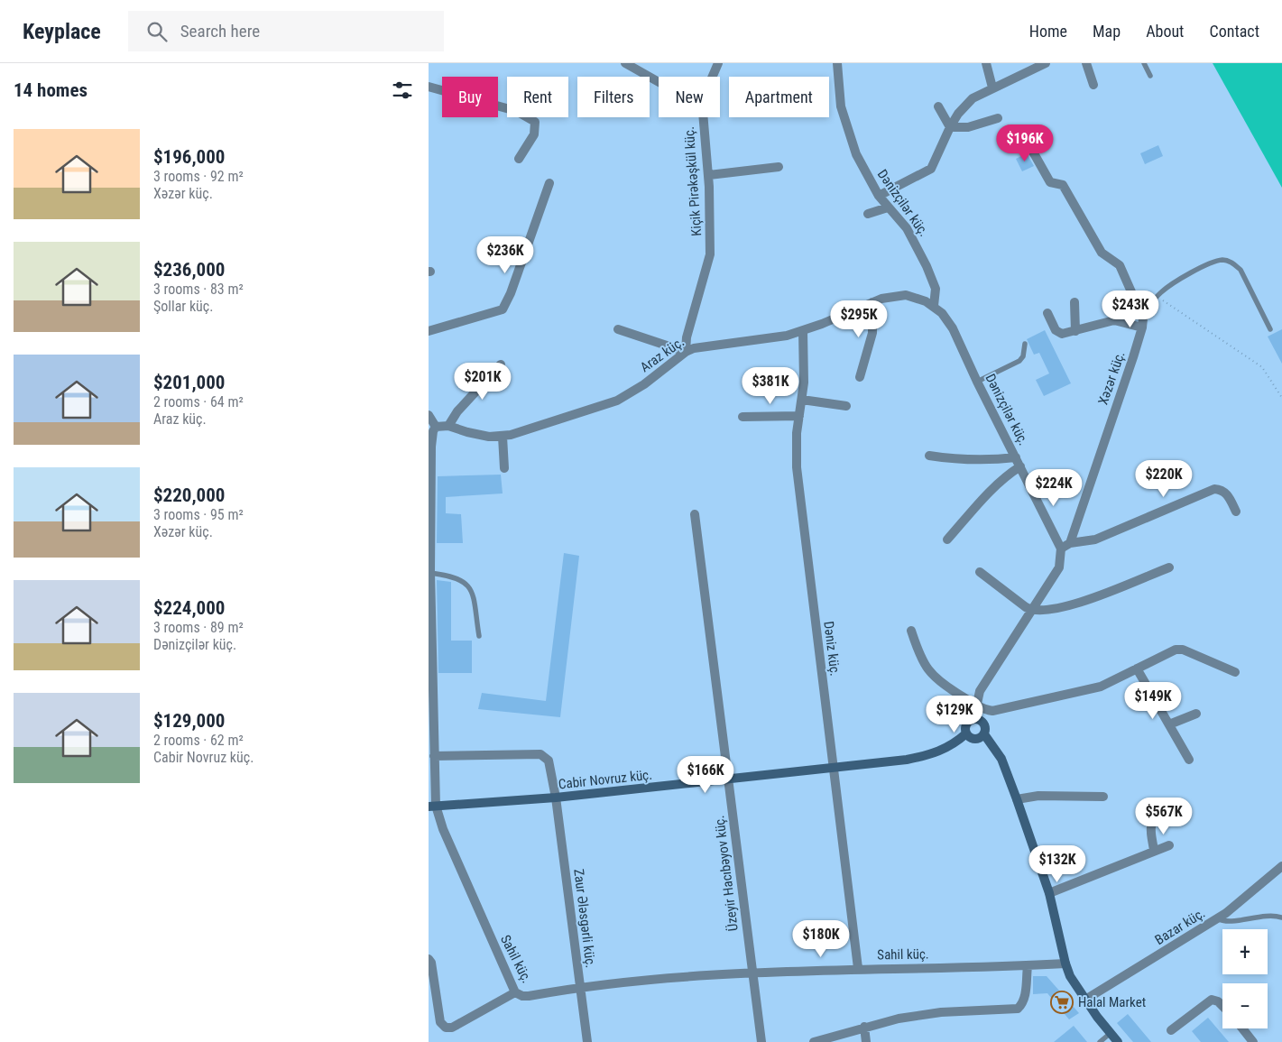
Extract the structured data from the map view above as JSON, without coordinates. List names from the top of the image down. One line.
{"streets":{"main road":["Cabir Novruz küç."],"street":["Kiçik Pirəkəşkül küç.","Dənizçilər küç.","Araz küç.","Xəzər küç.","Dәnizçilәr küç.","Dәniz küç.","Üzeyir Hacıbəyov küç.","Zaur Ələsgərli küç.","Bazar küç.","Sahil küç."]},"crossings":[["Kiçik Pirəkəşkül küç.","Araz küç."],["Dənizçilər küç.","Araz küç."],["Dənizçilər küç.","Dәnizçilәr küç."],["Araz küç.","Dәnizçilәr küç."],["Araz küç.","Dәniz küç."],["Araz küç.","Sahil küç."],["Dәniz küç.","Cabir Novruz küç."],["Dәniz küç.","Sahil küç."],["Cabir Novruz küç.","Üzeyir Hacıbəyov küç."],["Cabir Novruz küç.","Zaur Ələsgərli küç."],["Cabir Novruz küç.","Sahil küç."],["Üzeyir Hacıbəyov küç.","Sahil küç."],["Zaur Ələsgərli küç.","Sahil küç."]],"places":{"supermarket":["Halal Market"]},"page":{"header":"Keyplace","search":"Search here","nav":["Home","Map","About","Contact"],"heading":"14 homes","chip":["Buy","Rent","Filters","New","Apartment"],"list":[{"name":"$196,000","note":"3 rooms · 92 m² · Xəzər küç."},{"name":"$236,000","note":"3 rooms · 83 m² · Şollar küç."},{"name":"$201,000","note":"2 rooms · 64 m² · Araz küç."},{"name":"$220,000","note":"3 rooms · 95 m² · Xəzər küç."},{"name":"$224,000","note":"3 rooms · 89 m² · Dәnizçilәr küç."},{"name":"$129,000","note":"2 rooms · 62 m² · Cabir Novruz küç."}],"price":["$196K","$236K","$243K","$295K","$201K","$381K","$220K","$224K","$149K","$129K","$166K","$567K","$132K","$180K"],"map_buttons":["+","−"]}}
